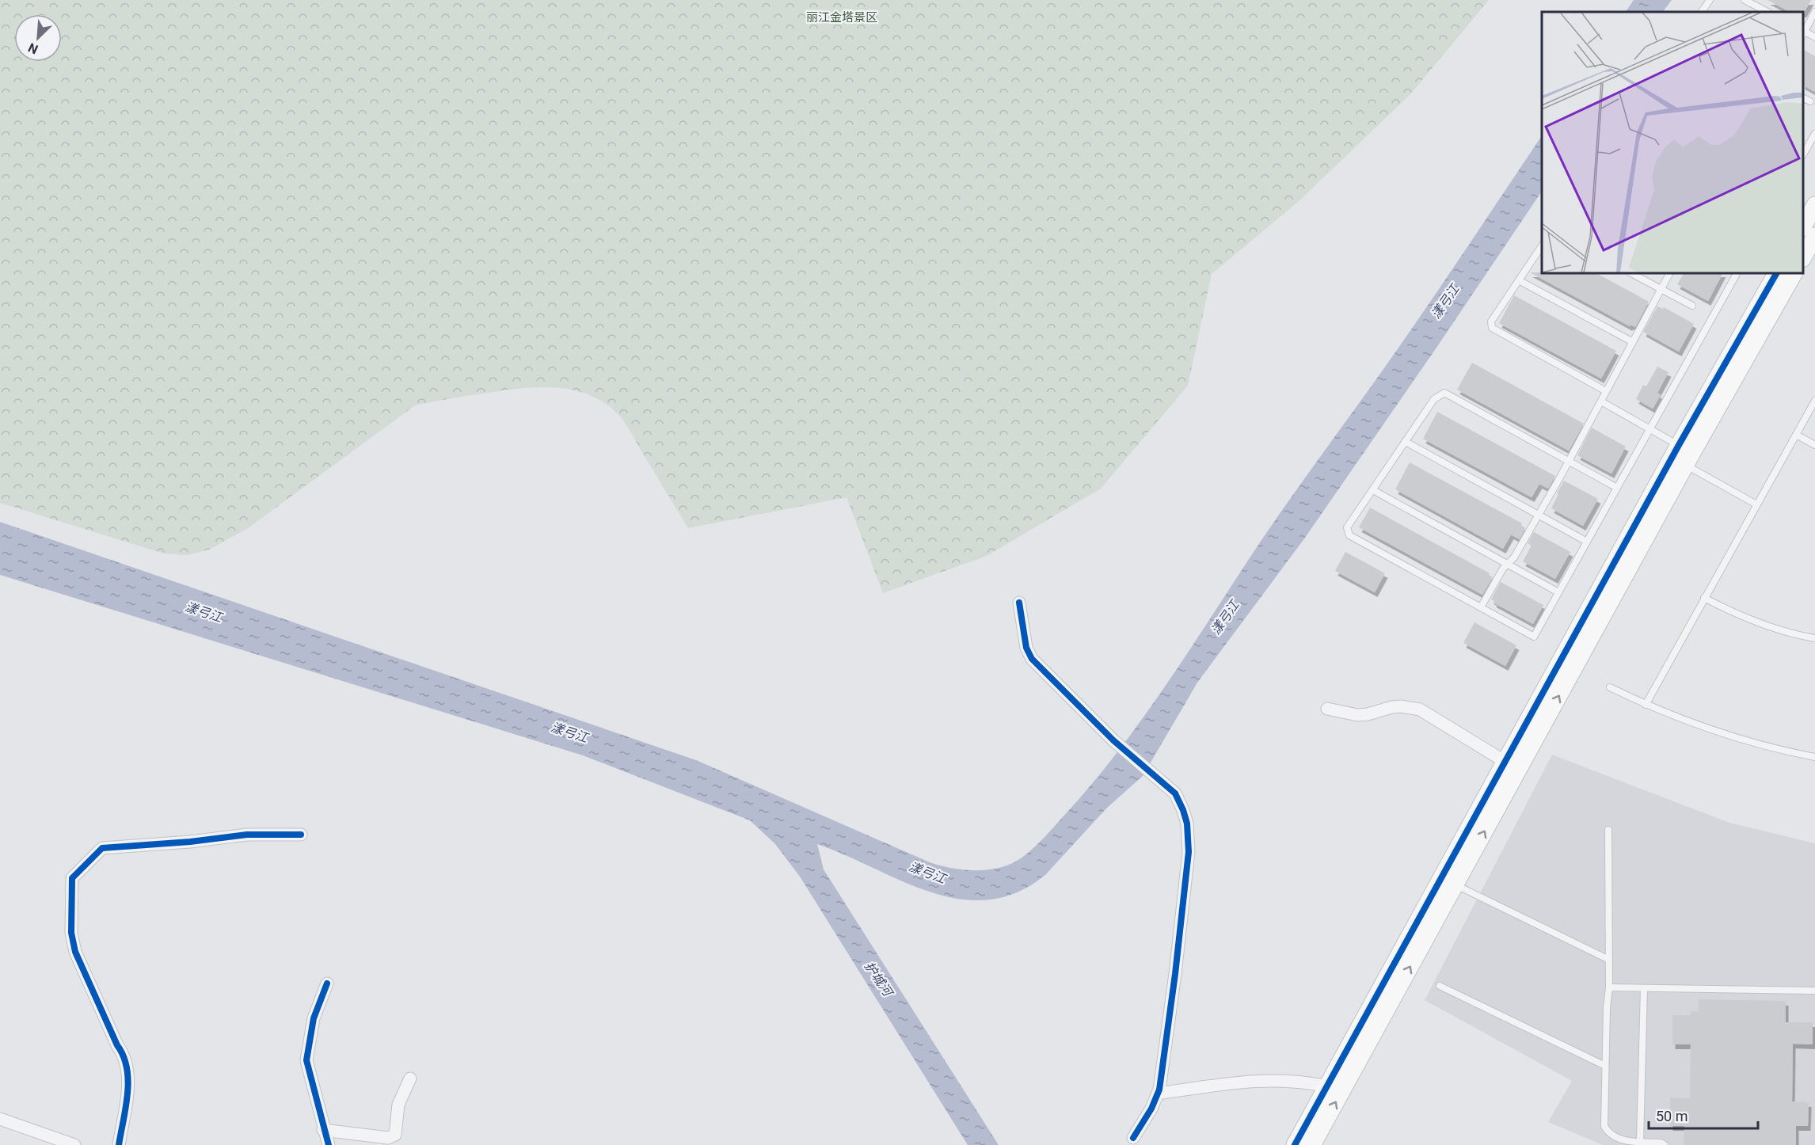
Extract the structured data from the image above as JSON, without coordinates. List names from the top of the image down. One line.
{"water":["漾弓江","护城河"],"parks":["丽江金塔景区"],"scale_bar":"50 m","north":"bottom left"}
